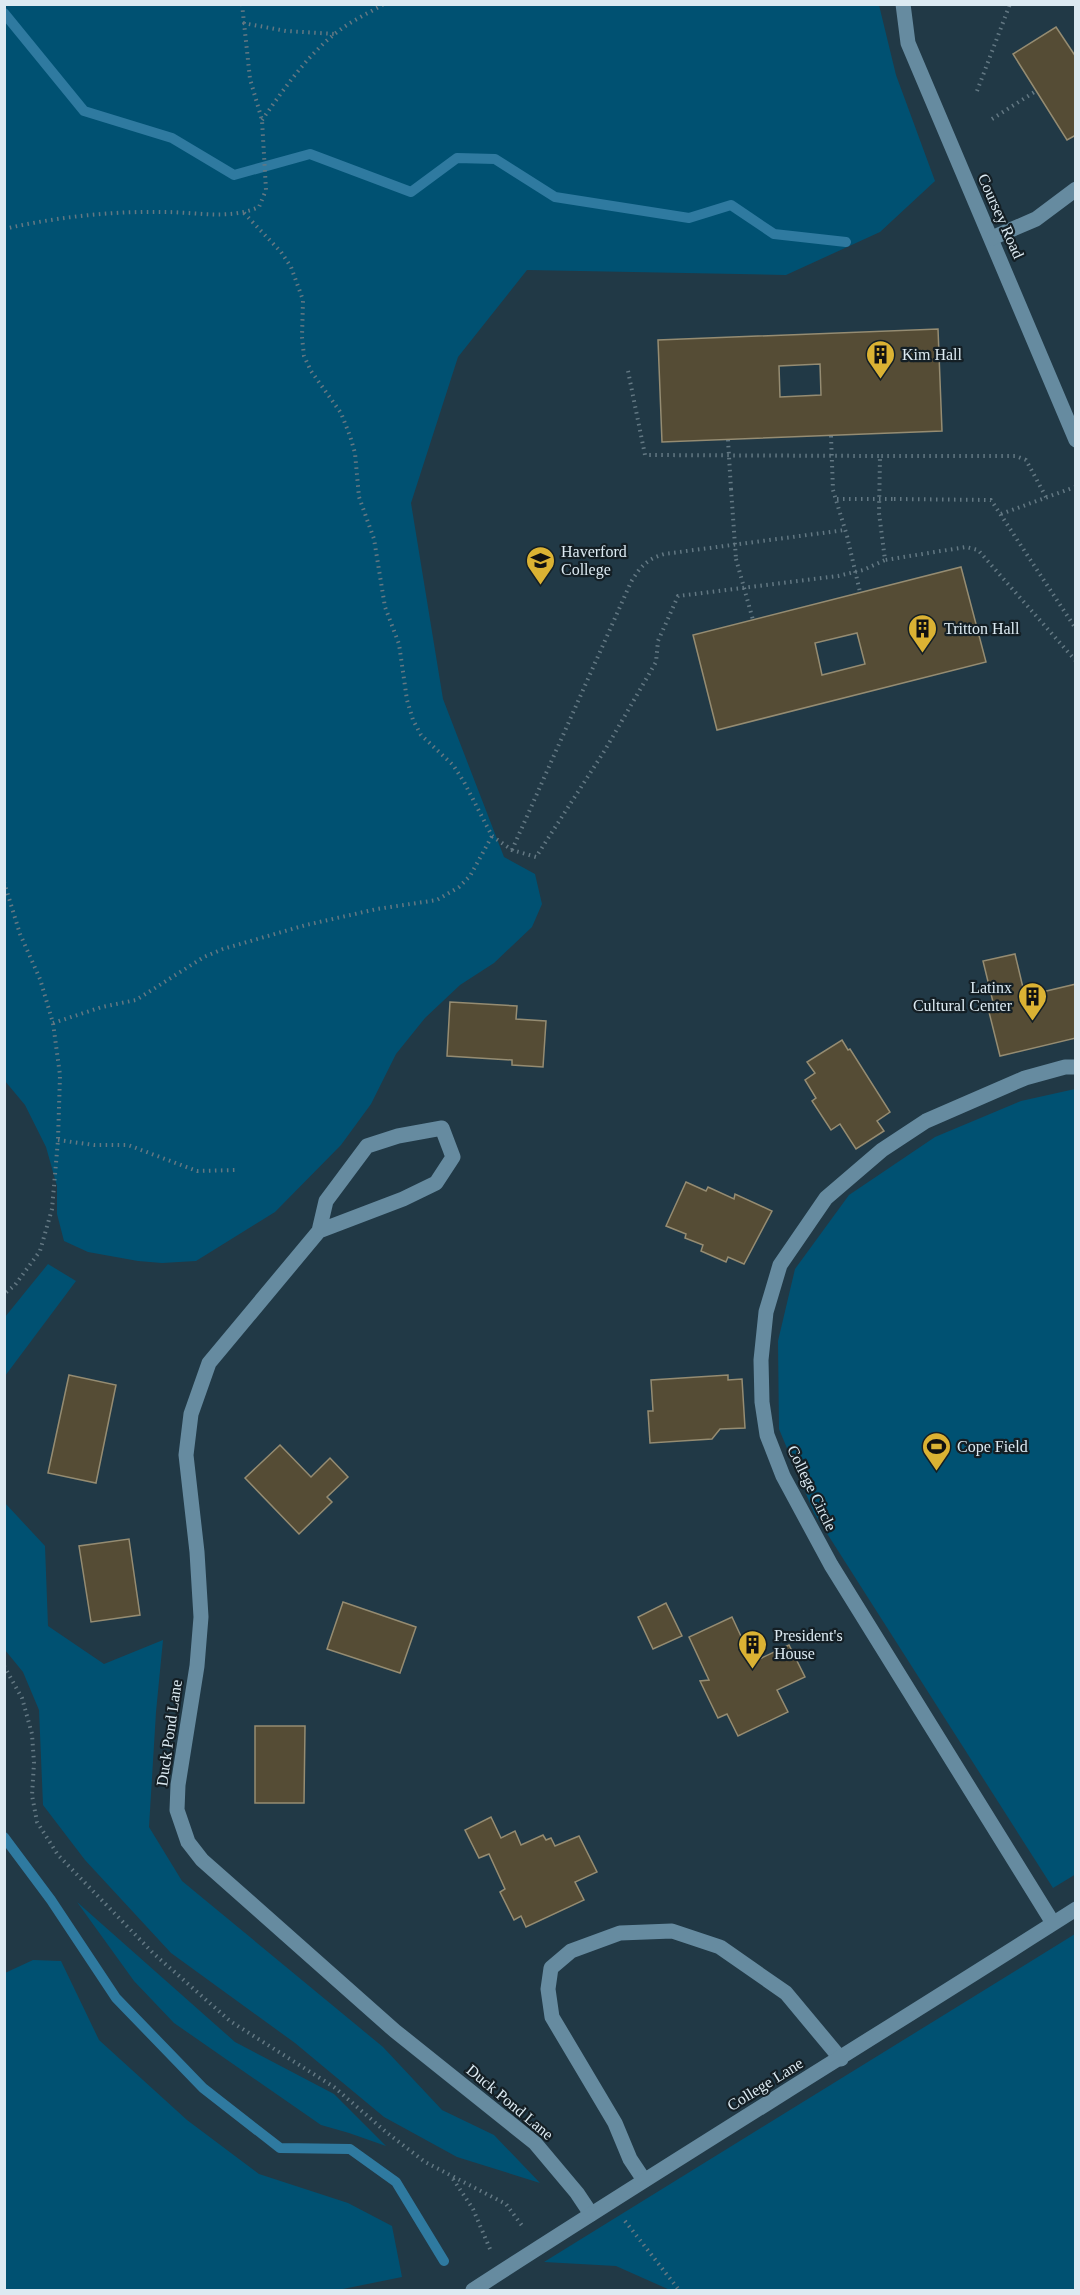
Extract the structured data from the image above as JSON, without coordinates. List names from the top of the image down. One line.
{"streets":{"street":["Coursey Road","College Circle","Duck Pond Lane","College Lane"]},"crossings":[["College Circle","College Lane"],["Duck Pond Lane","College Lane"]],"places":{"building":["Kim Hall","Tritton Hall","Latinx Cultural Center","President's House"],"school or university":["Haverford College"],"sports":["Cope Field"]}}
